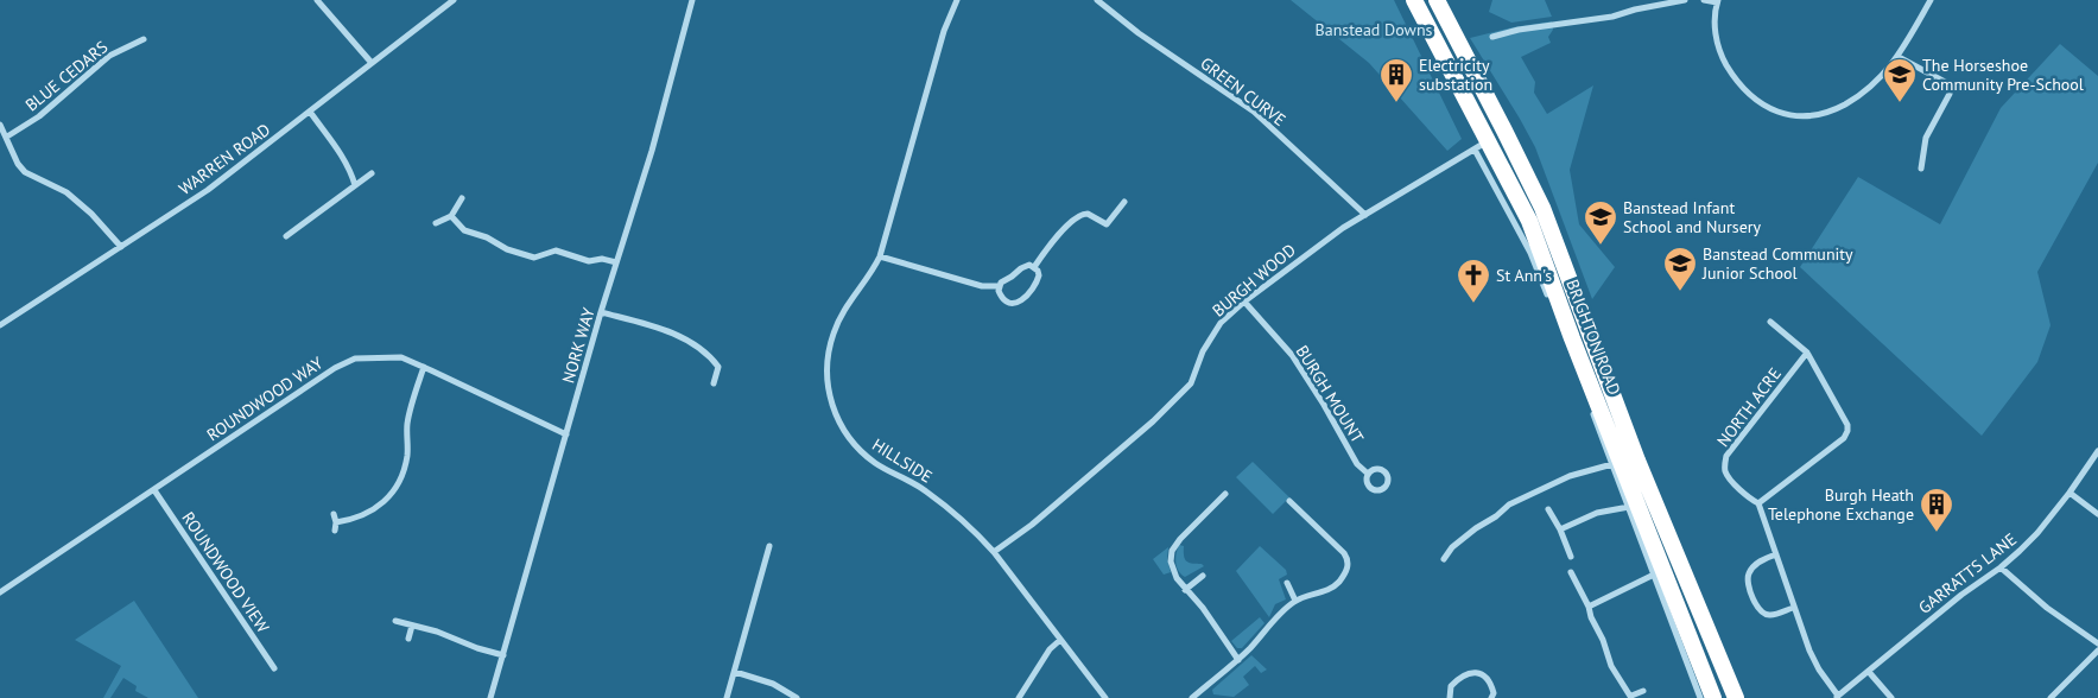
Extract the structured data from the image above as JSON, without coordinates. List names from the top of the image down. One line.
{"streets":{"highway":["BRIGHTON ROAD"],"street":["BLUE CEDARS","GREEN CURVE","WARREN ROAD","BURGH WOOD","NORK WAY","BURGH MOUNT","ROUNDWOOD WAY","NORTH ACRE","HILLSIDE","ROUNDWOOD VIEW","GARRATTS LANE"]},"crossings":[["GREEN CURVE","BURGH WOOD"],["BURGH WOOD","BRIGHTON ROAD"],["BURGH WOOD","BURGH MOUNT"],["BURGH WOOD","HILLSIDE"],["NORK WAY","ROUNDWOOD WAY"],["ROUNDWOOD WAY","ROUNDWOOD VIEW"]],"parks":["Banstead Downs"],"places":{"building":["Electricity substation","Burgh Heath Telephone Exchange"],"school or university":["The Horseshoe Community Pre-School","Banstead Infant School and Nursery","Banstead Community Junior School"],"church":["St Ann's"]}}
